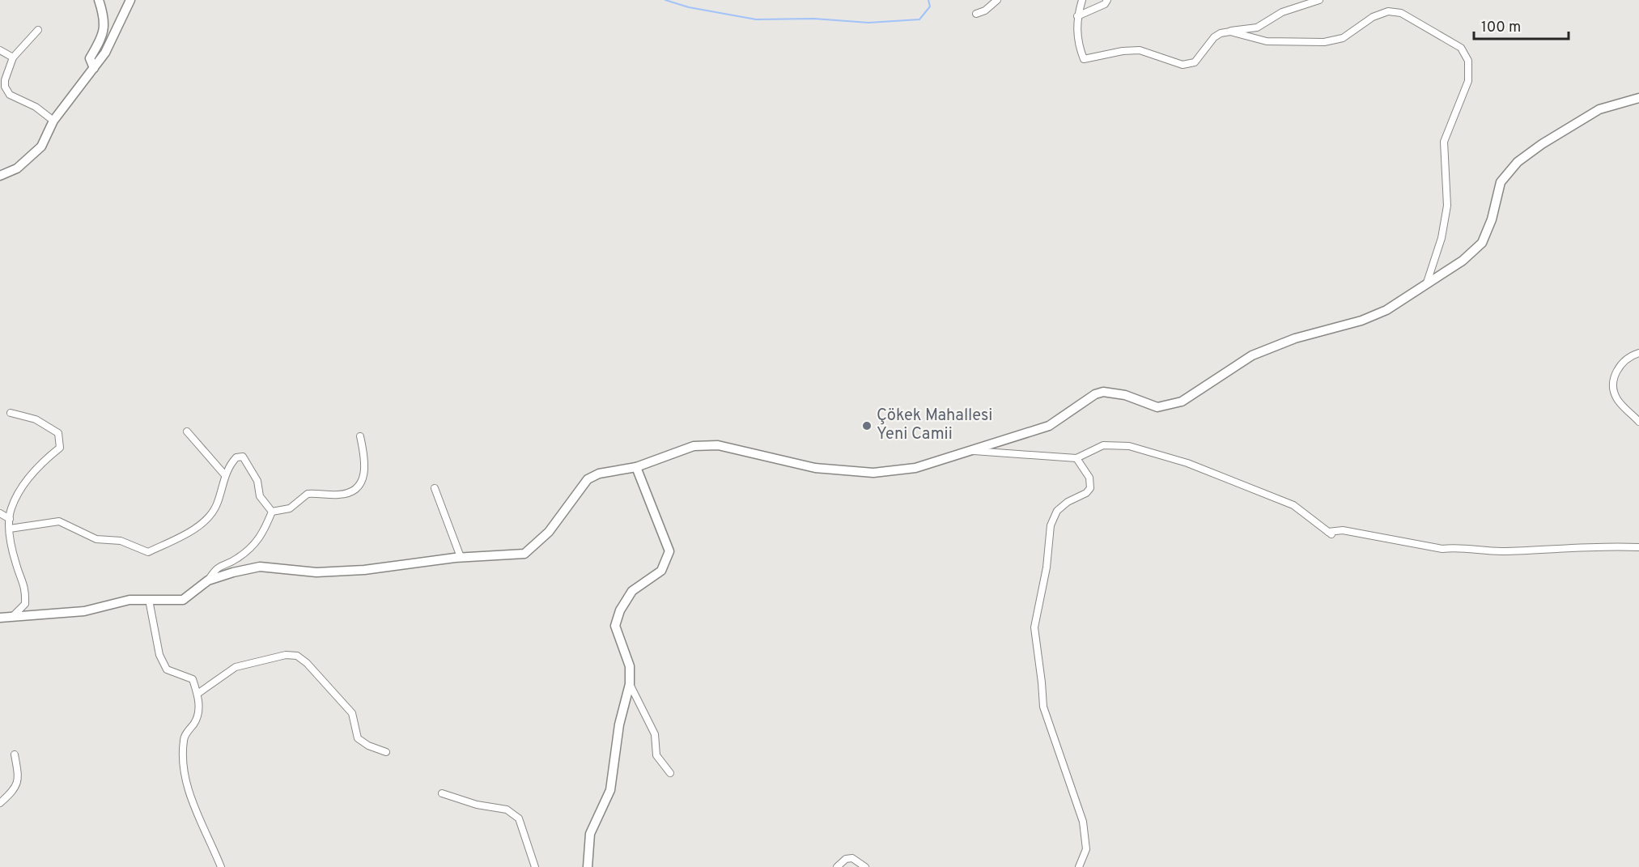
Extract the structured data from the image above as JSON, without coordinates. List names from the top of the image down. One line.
{"places":["Çökek Mahallesi Yeni Camii"],"scale_bar":"100 m"}
